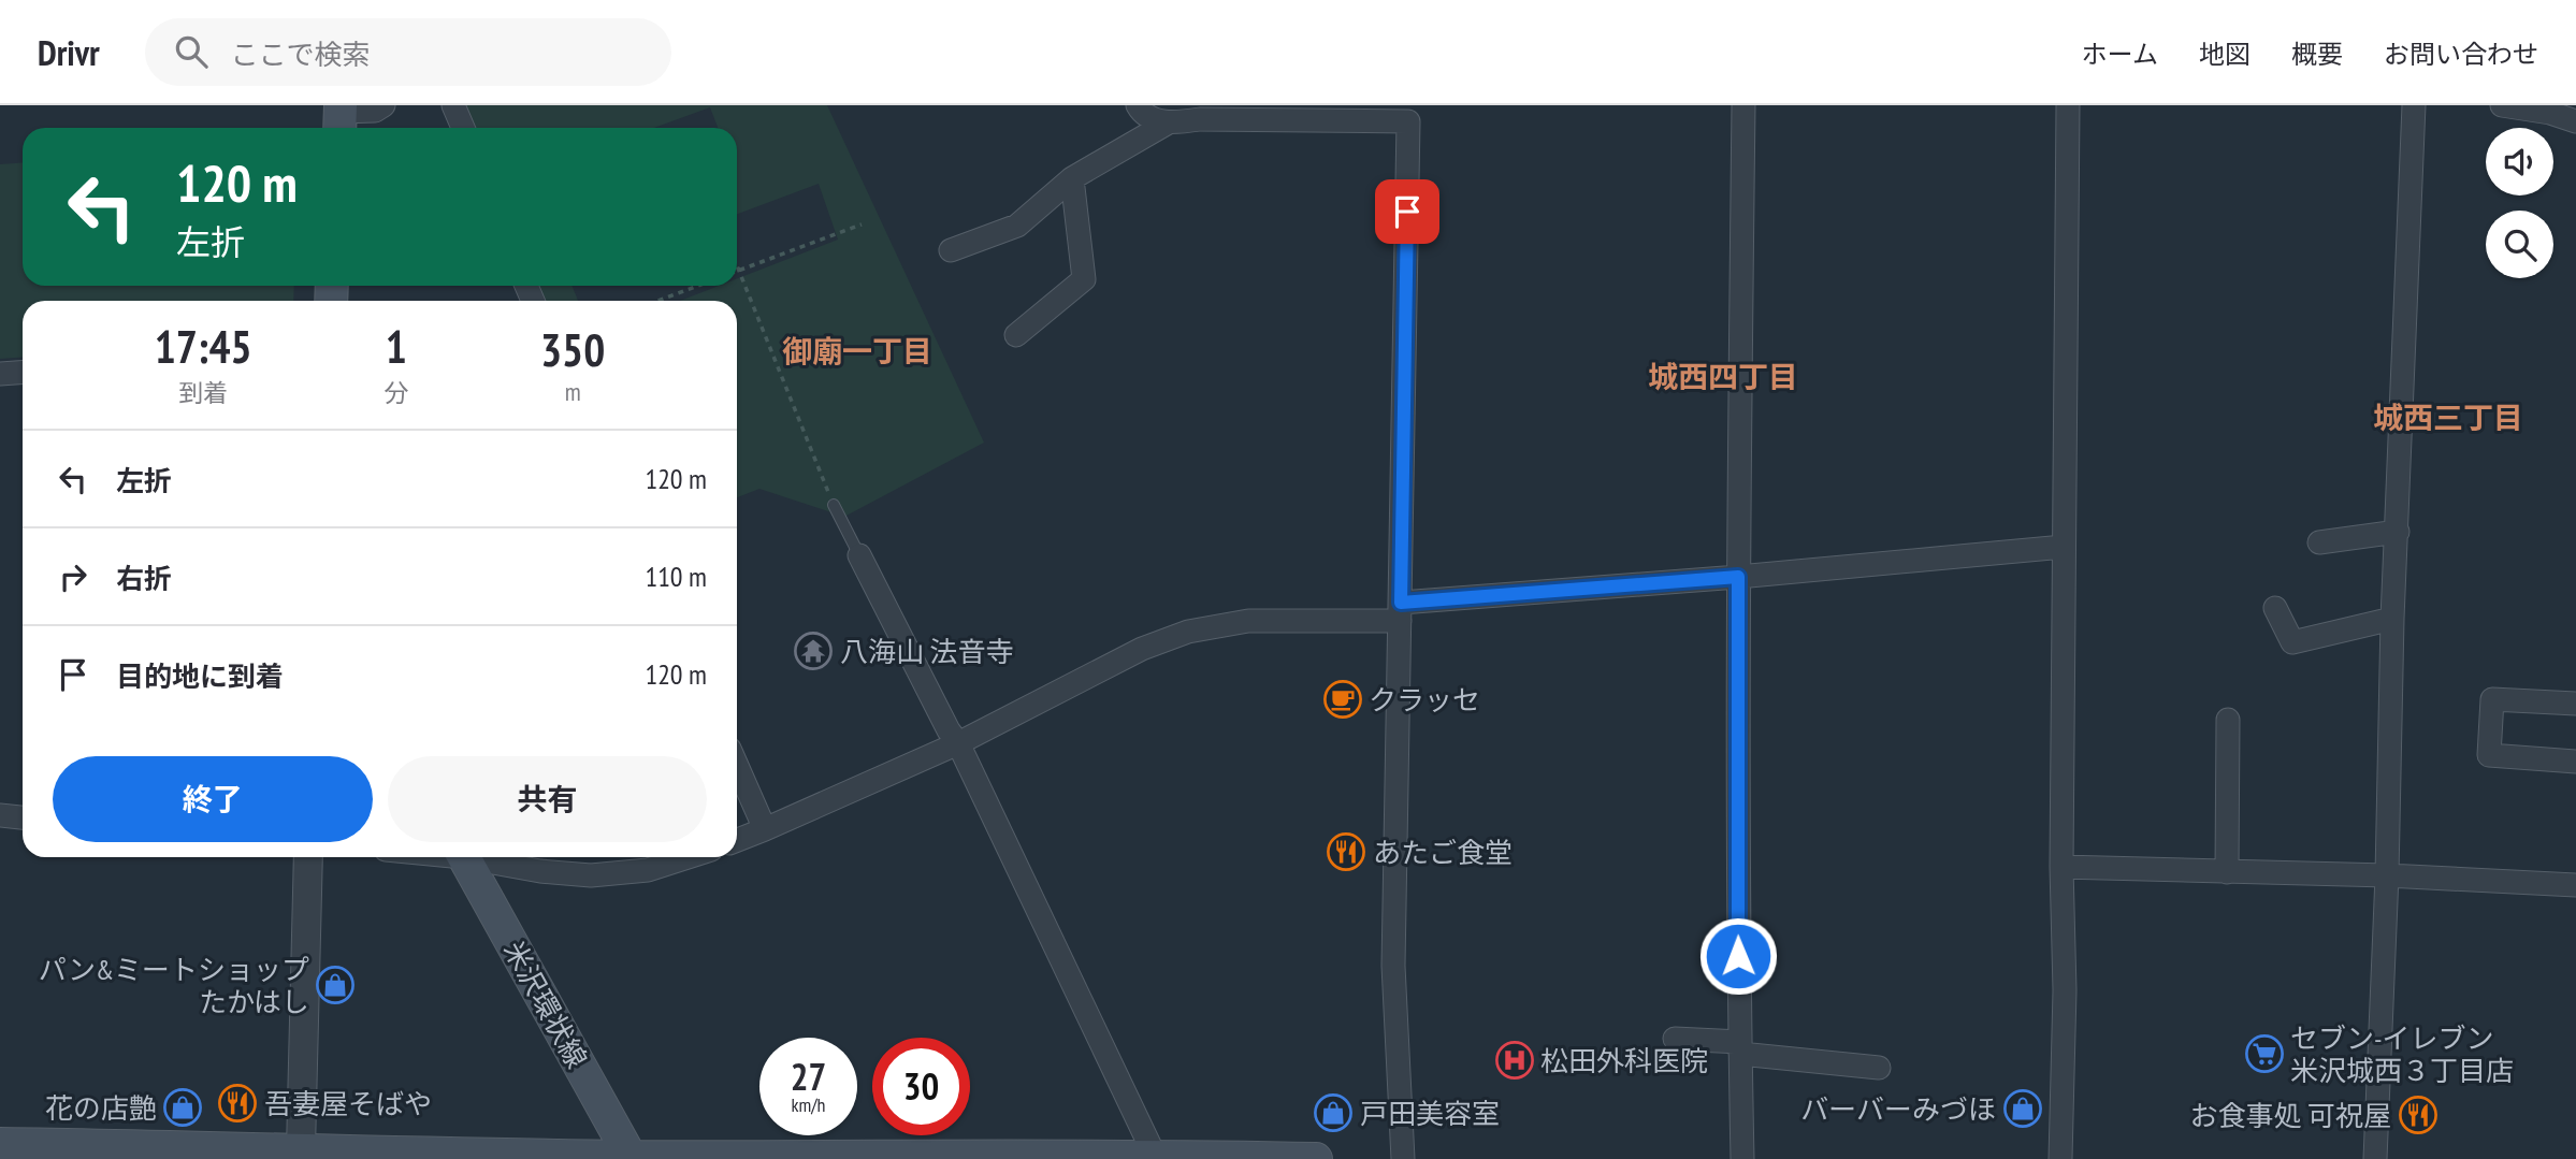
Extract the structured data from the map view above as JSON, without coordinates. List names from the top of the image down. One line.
{"streets":{"main road":["米沢環状線"]},"districts":["御廟一丁目","城西四丁目","城西三丁目"],"places":{"temple":["八海山 法音寺"],"cafe":["クラッセ"],"restaurant":["あたご食堂","吾妻屋そばや","お食事処 可祝屋"],"shop":["パン&ミートショップ たかはし","花の店艶","バーバーみづほ","戸田美容室"],"supermarket":["セブン-イレブン 米沢城西３丁目店"],"hospital":["松田外科医院"]},"page":{"header":"Drivr","search":"ここで検索","nav":["ホーム","地図","概要","お問い合わせ"],"turn":["120 m","左折"],"eta":["17:45","到着","1","分","350","m"],"list":[{"name":"左折","value":"120 m"},{"name":"右折","value":"110 m"},{"name":"目的地に到着","value":"120 m"}],"buttons":["終了","共有"],"speed":"27 km/h","limit":"30"}}
